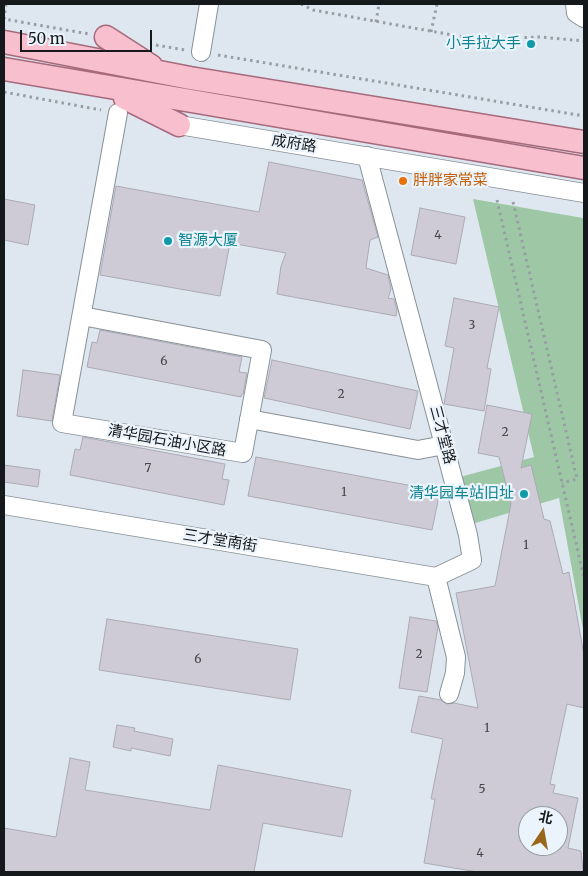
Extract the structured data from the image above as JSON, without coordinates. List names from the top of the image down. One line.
{"streets":{"main road":["成府路"],"street":["三才堂路","清华园石油小区路","三才堂南街"]},"crossings":[["成府路","三才堂路"],["三才堂路","三才堂南街"]],"places":["小手拉大手","胖胖家常菜","智源大厦","清华园车站旧址"],"house_numbers":["4","3","6","2","2","7","1","1","2","6","1","5","4"],"scale_bar":"50 m","north":"top"}
